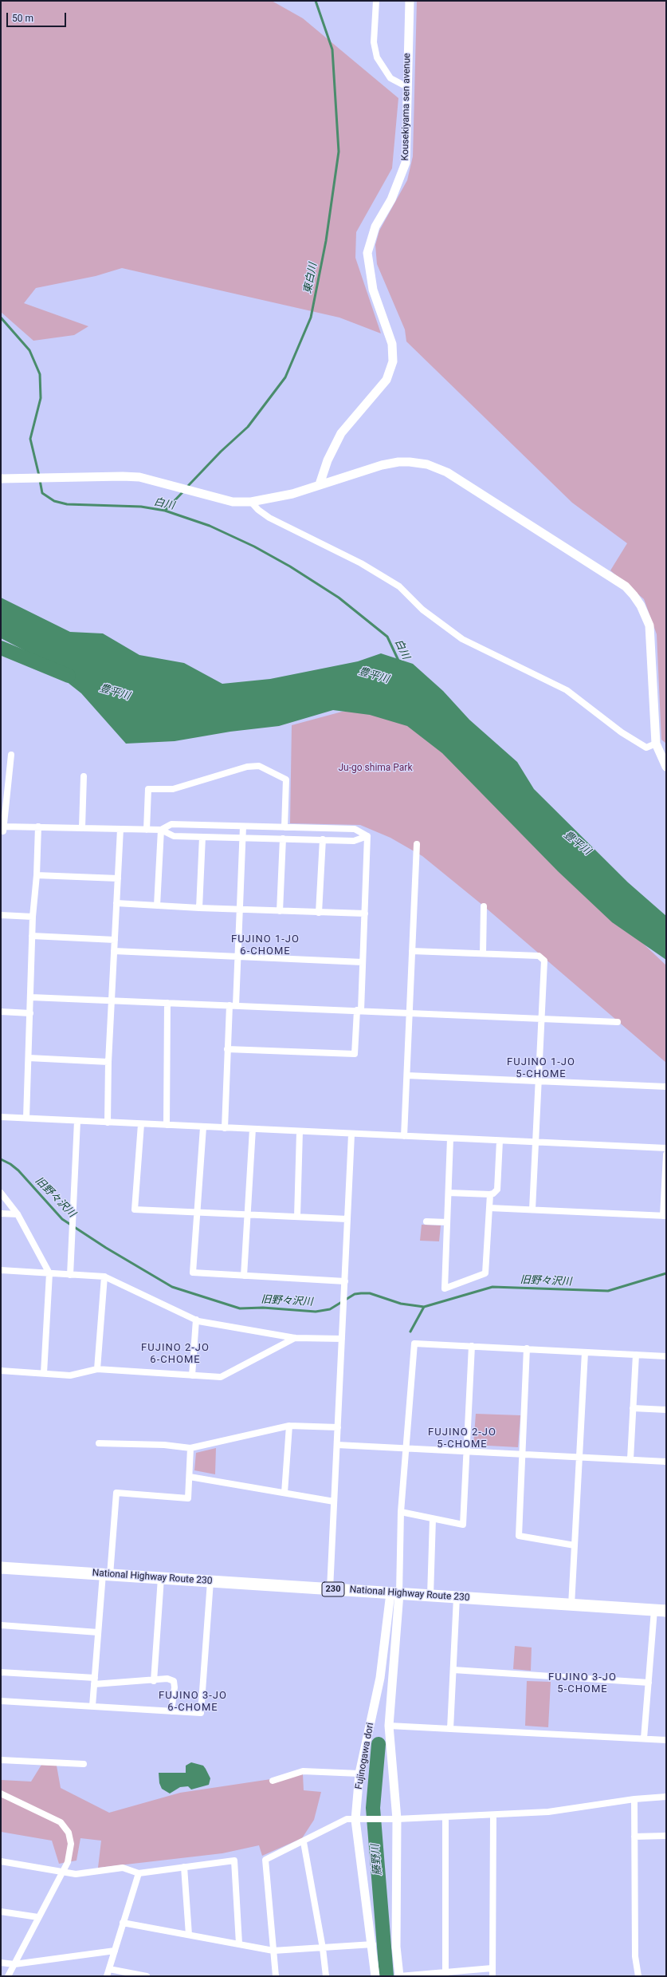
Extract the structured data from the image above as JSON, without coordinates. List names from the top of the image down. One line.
{"streets":{"highway":["National Highway Route 230","230"],"street":["Kousekiyama sen avenue","Fujinogawa dori"]},"crossings":[["National Highway Route 230","Fujinogawa dori"]],"districts":["FUJINO 1-JO 6-CHOME","FUJINO 1-JO 5-CHOME","FUJINO 2-JO 6-CHOME","FUJINO 2-JO 5-CHOME","FUJINO 3-JO 5-CHOME","FUJINO 3-JO 6-CHOME"],"water":["東白川","白川","豊平川","旧野々沢川","藤野川"],"parks":["Ju-go shima Park"],"scale_bar":"50 m"}
